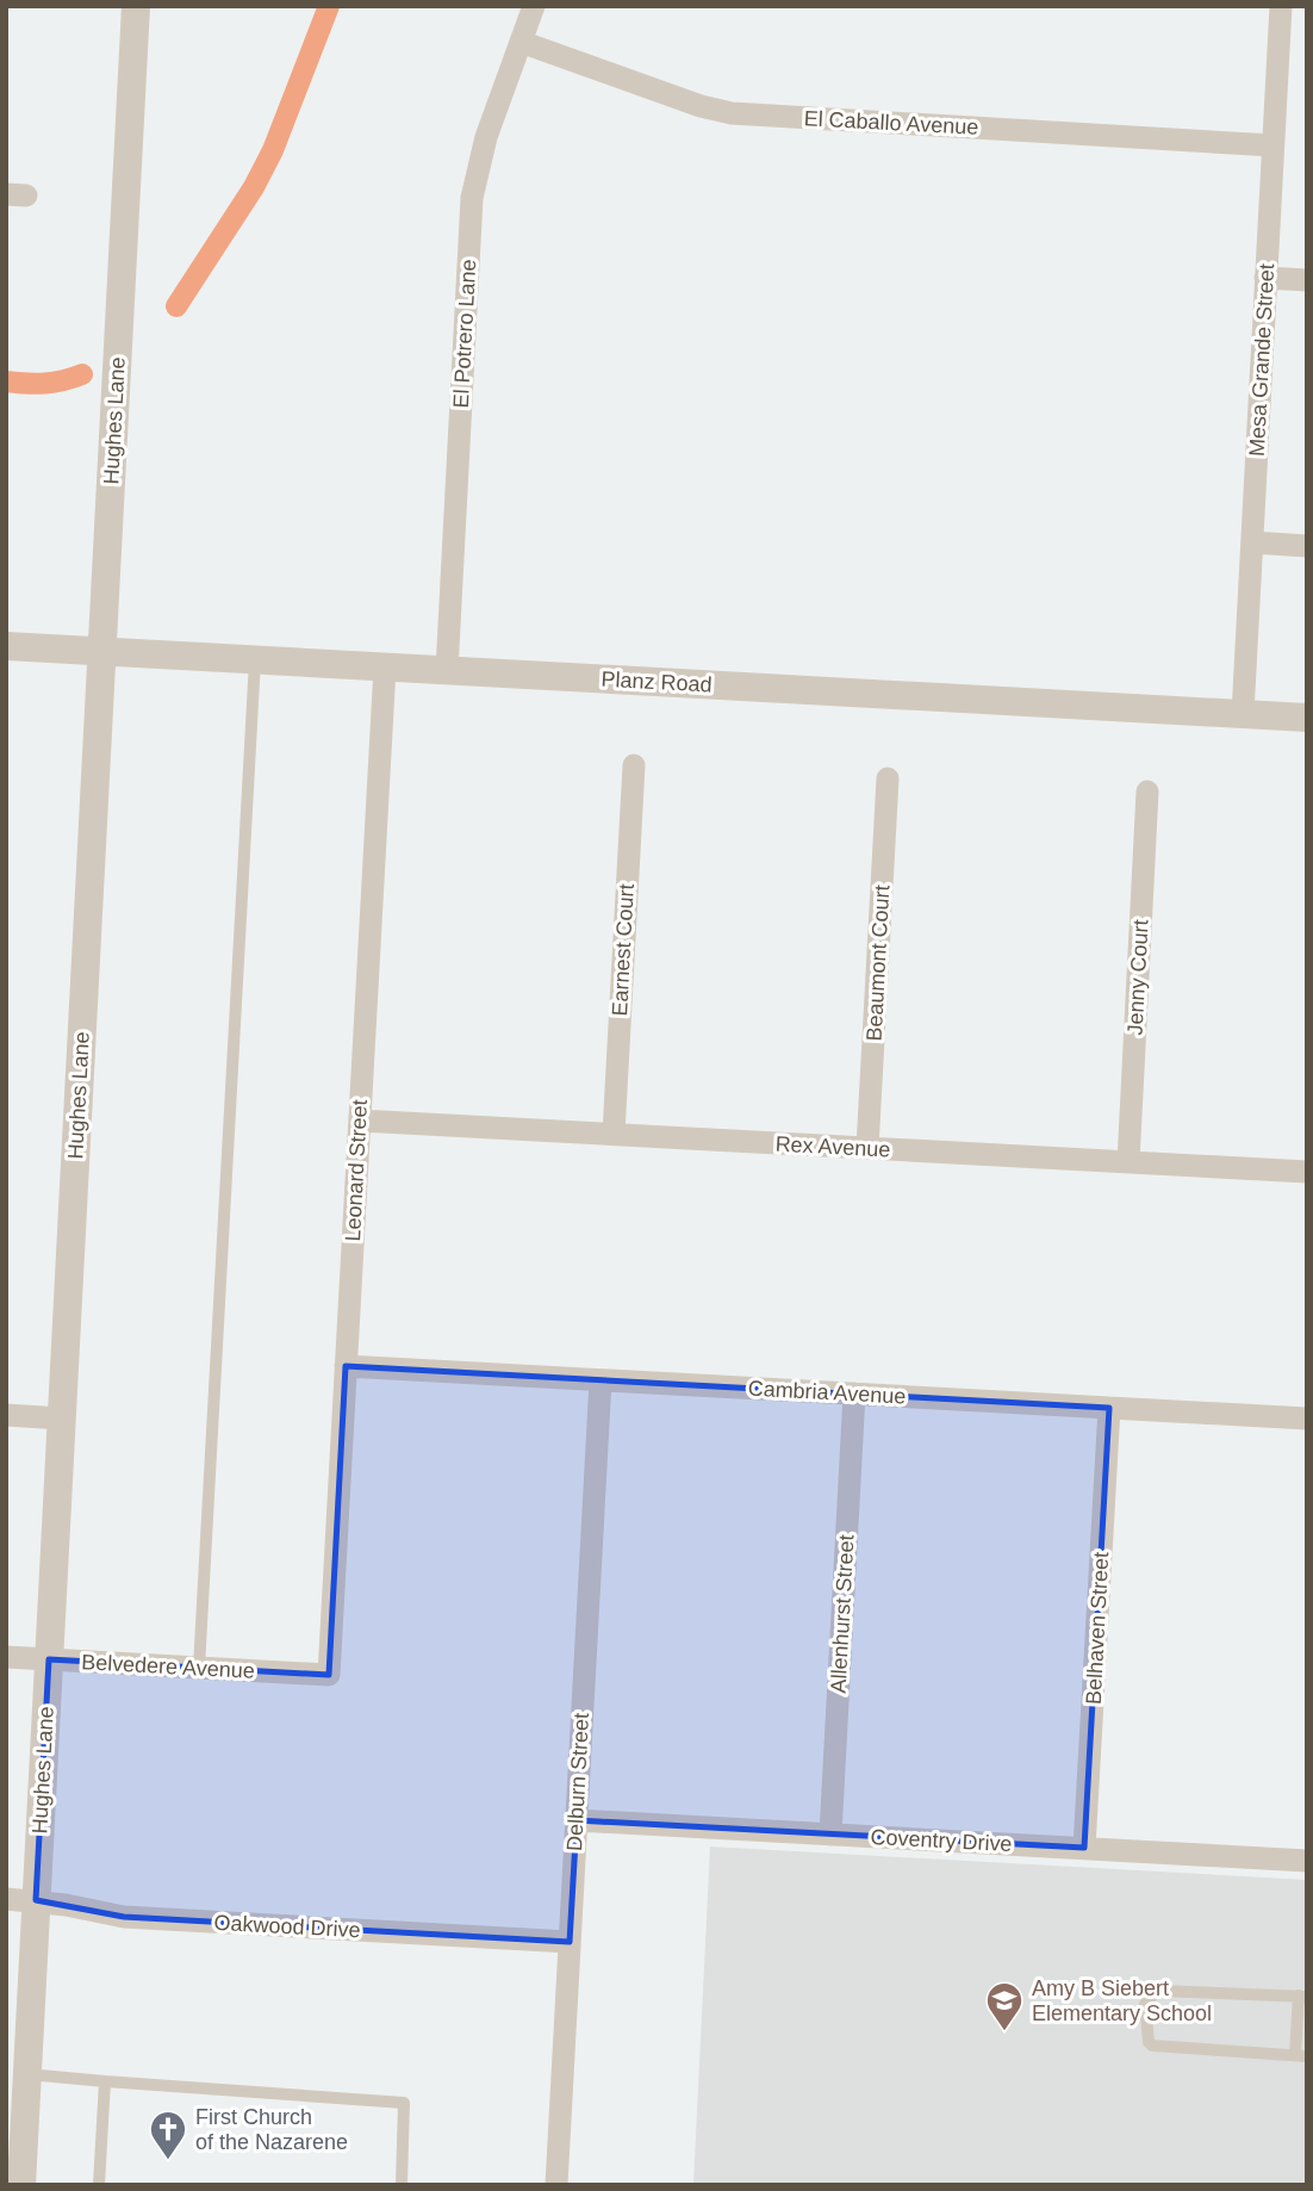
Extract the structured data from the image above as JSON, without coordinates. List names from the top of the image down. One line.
{"streets":{"street":["El Caballo Avenue","El Potrero Lane","Mesa Grande Street","Hughes Lane","Planz Road","Earnest Court","Beaumont Court","Jenny Court","Rex Avenue","Leonard Street","Cambria Avenue","Allenhurst Street","Belhaven Street","Belvedere Avenue","Delburn Street","Coventry Drive","Oakwood Drive"]},"crossings":[["El Caballo Avenue","El Potrero Lane"],["El Caballo Avenue","Mesa Grande Street"],["El Potrero Lane","Planz Road"],["Mesa Grande Street","Planz Road"],["Hughes Lane","Planz Road"],["Hughes Lane","Belvedere Avenue"],["Hughes Lane","Oakwood Drive"],["Planz Road","Leonard Street"],["Earnest Court","Rex Avenue"],["Beaumont Court","Rex Avenue"],["Jenny Court","Rex Avenue"],["Rex Avenue","Leonard Street"],["Leonard Street","Cambria Avenue"],["Leonard Street","Belvedere Avenue"],["Cambria Avenue","Allenhurst Street"],["Cambria Avenue","Belhaven Street"],["Cambria Avenue","Delburn Street"],["Allenhurst Street","Coventry Drive"],["Belhaven Street","Coventry Drive"],["Delburn Street","Coventry Drive"],["Delburn Street","Oakwood Drive"]],"places":{"school or university":["Amy B Siebert Elementary School"],"church":["First Church of the Nazarene"]}}
